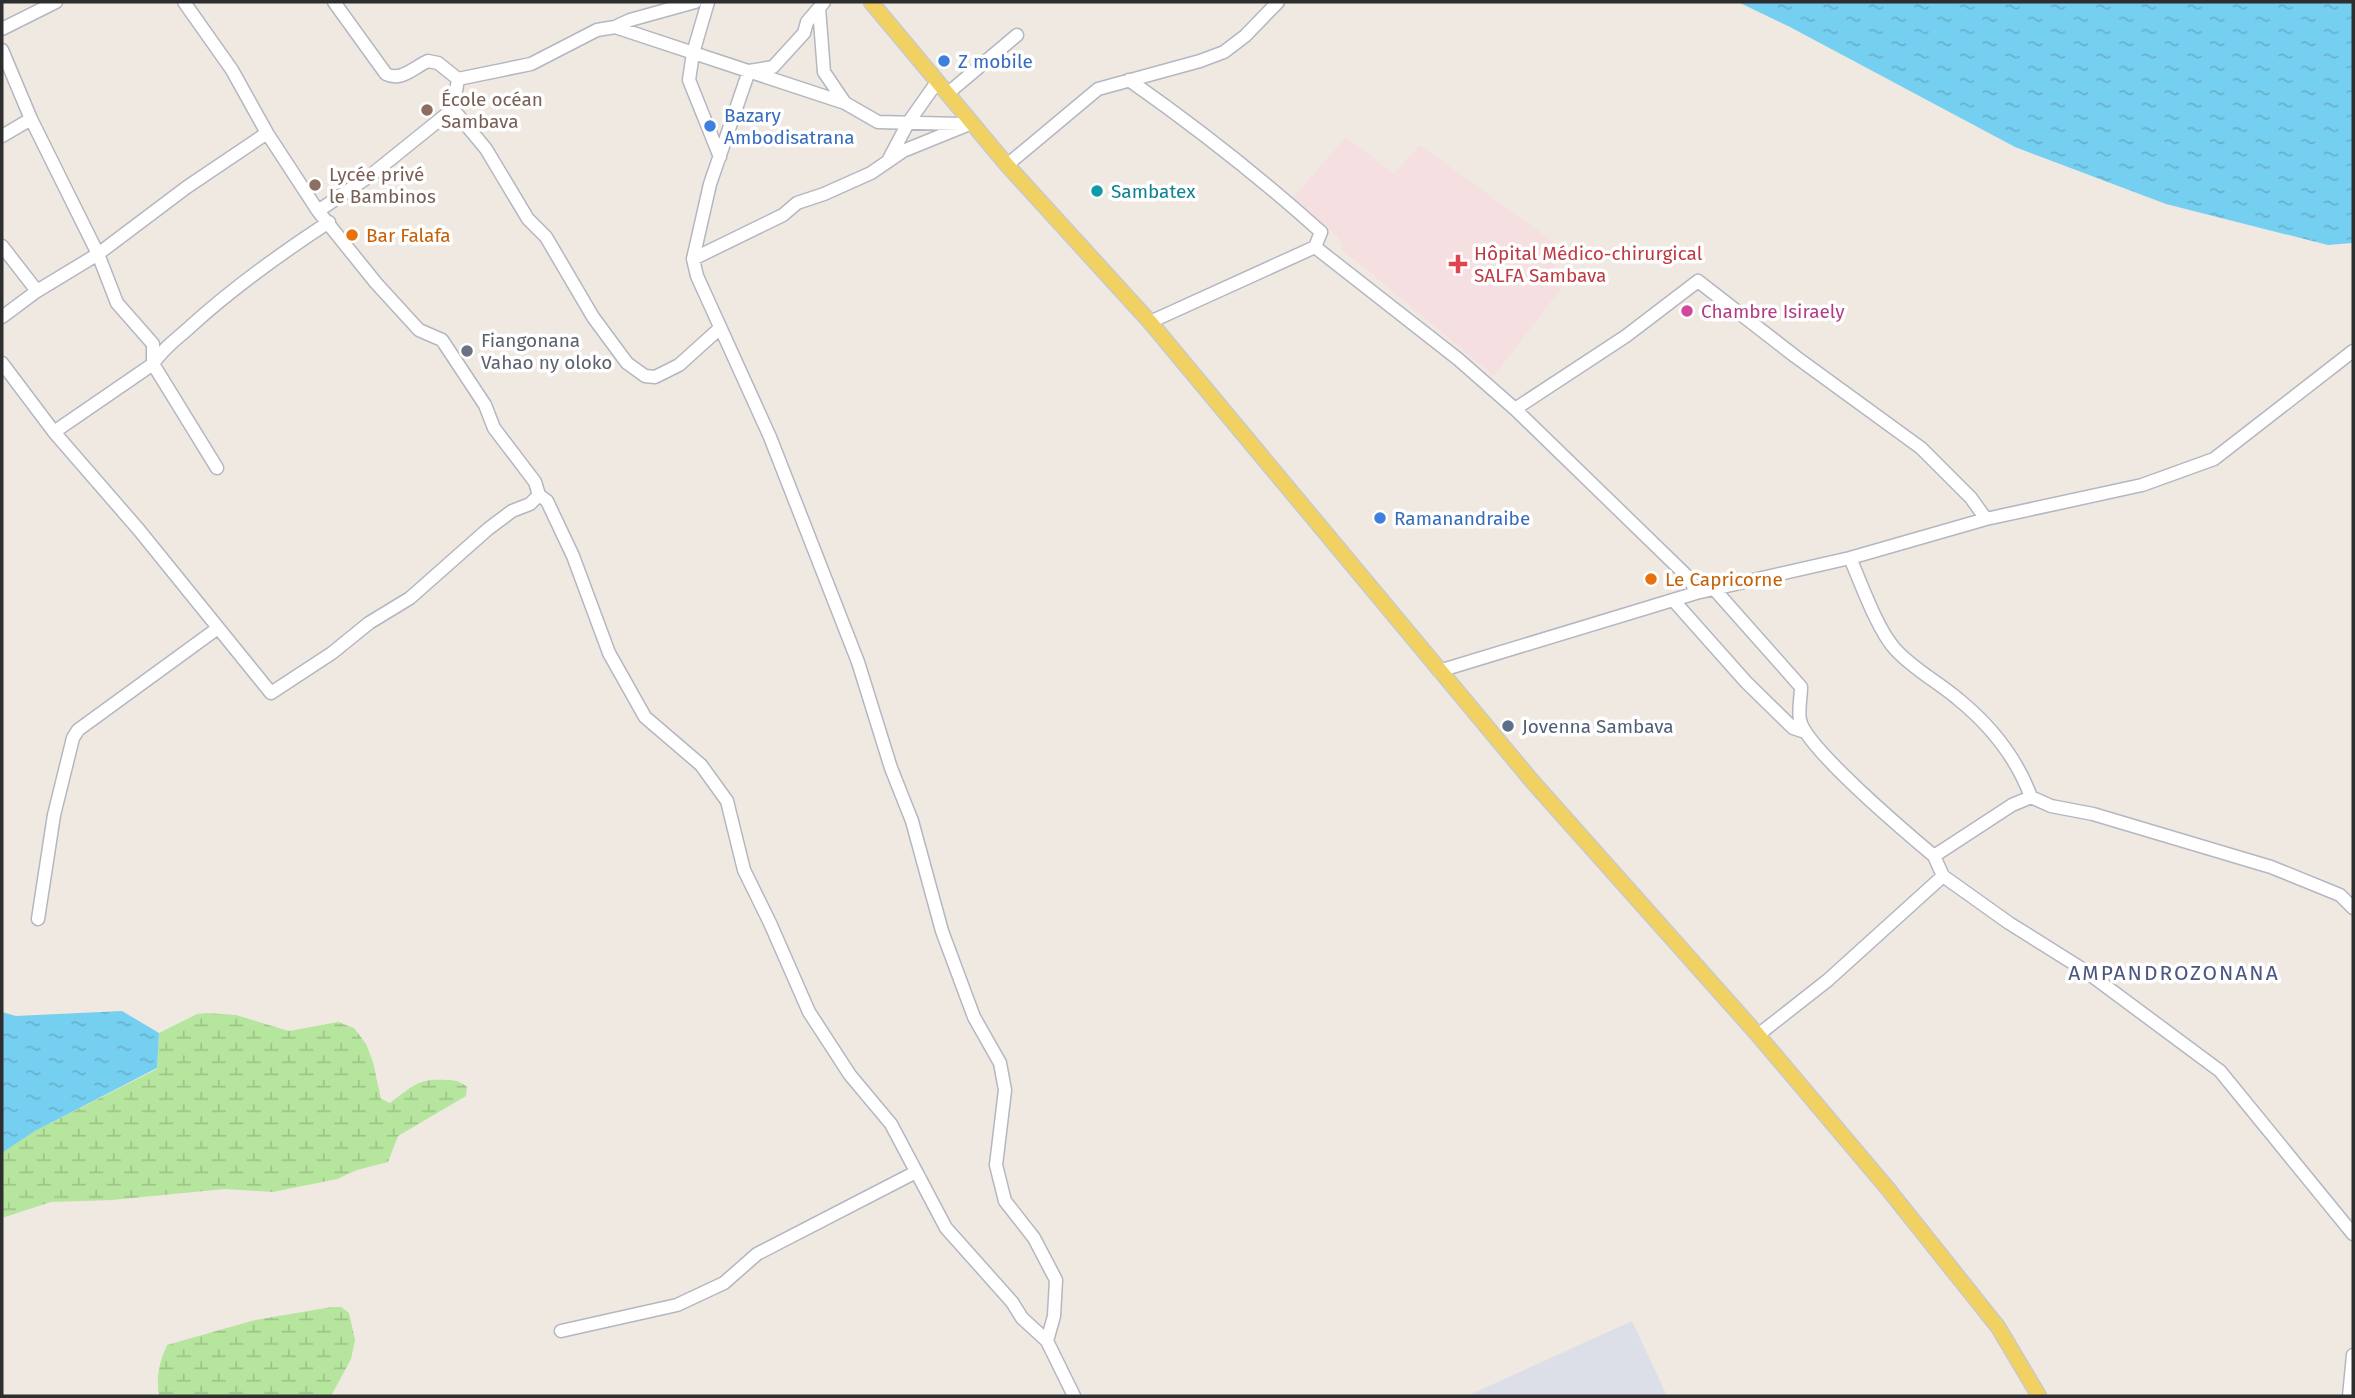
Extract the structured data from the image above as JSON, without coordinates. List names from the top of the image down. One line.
{"districts":["AMPANDROZONANA"],"places":{"other":["Z mobile","École océan Sambava","Bazary Ambodisatrana","Lycée privé le Bambinos","Sambatex","Bar Falafa","Chambre Isiraely","Fiangonana Vahao ny oloko","Ramanandraibe","Le Capricorne","Jovenna Sambava"],"health":["Hôpital Médico-chirurgical SALFA Sambava"]}}
